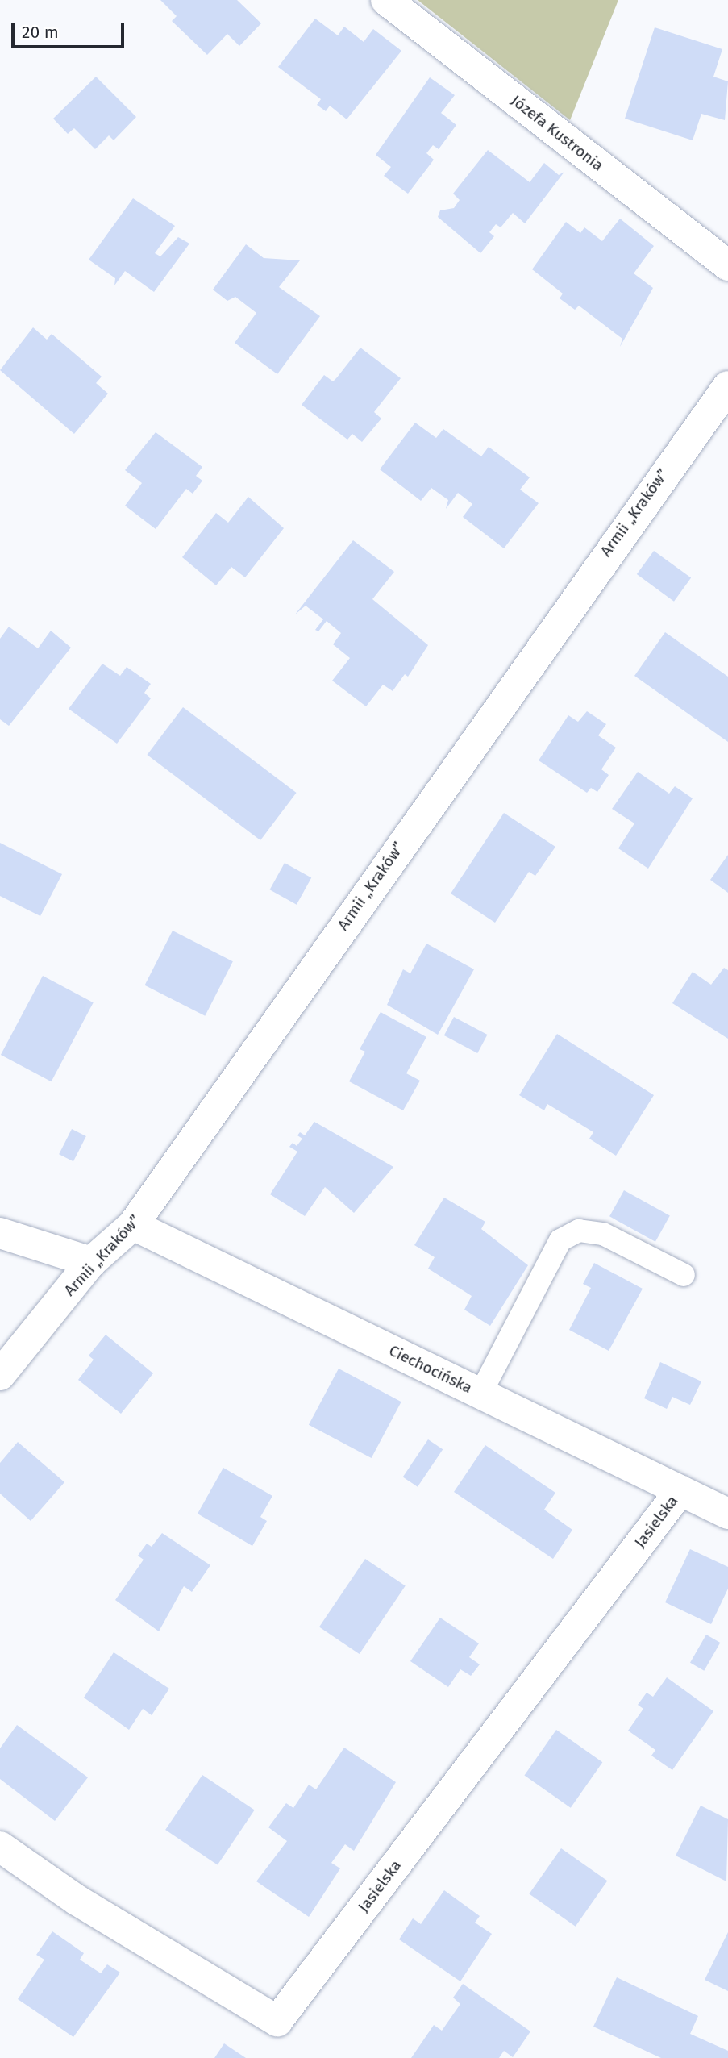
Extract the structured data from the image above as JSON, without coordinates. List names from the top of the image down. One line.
{"streets":{"street":["Józefa Kustronia","Armii „Kraków”","Ciechocińska","Jasielska"]},"crossings":[["Armii „Kraków”","Ciechocińska"],["Ciechocińska","Jasielska"]],"scale_bar":"20 m"}
